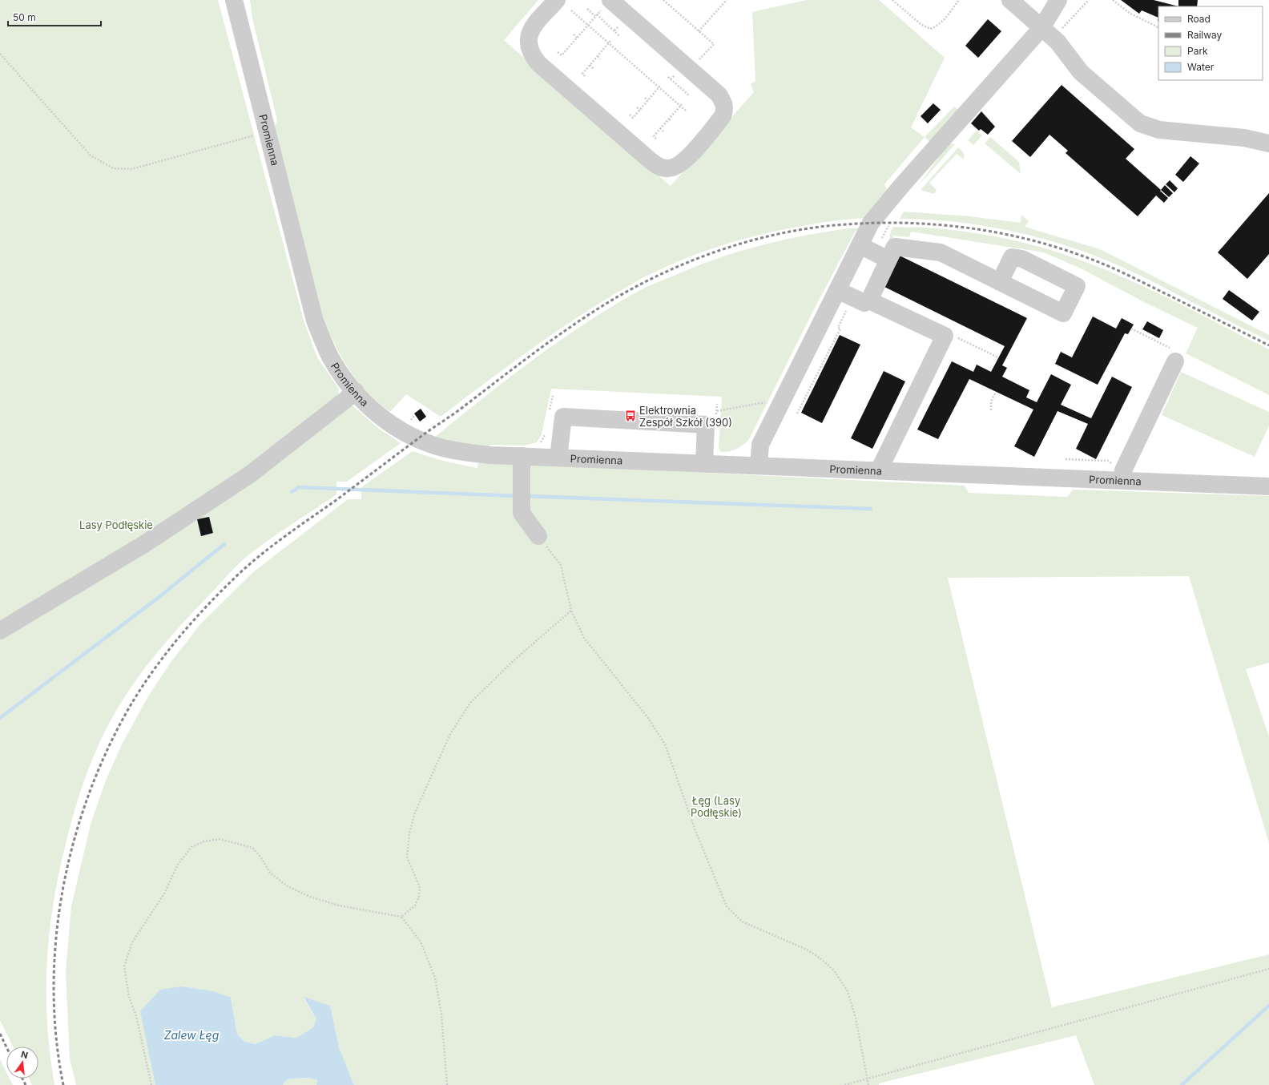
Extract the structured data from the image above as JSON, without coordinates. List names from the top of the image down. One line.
{"streets":{"street":["Promienna"]},"water":["Zalew Łęg"],"parks":["Lasy Podłęskie","Łęg (Lasy Podłęskie)"],"places":{"bus stop":["Elektrownia Zespół Szkół (390)"]},"legend":["Road","Railway","Park","Water"],"scale_bar":"50 m","north":"top"}
